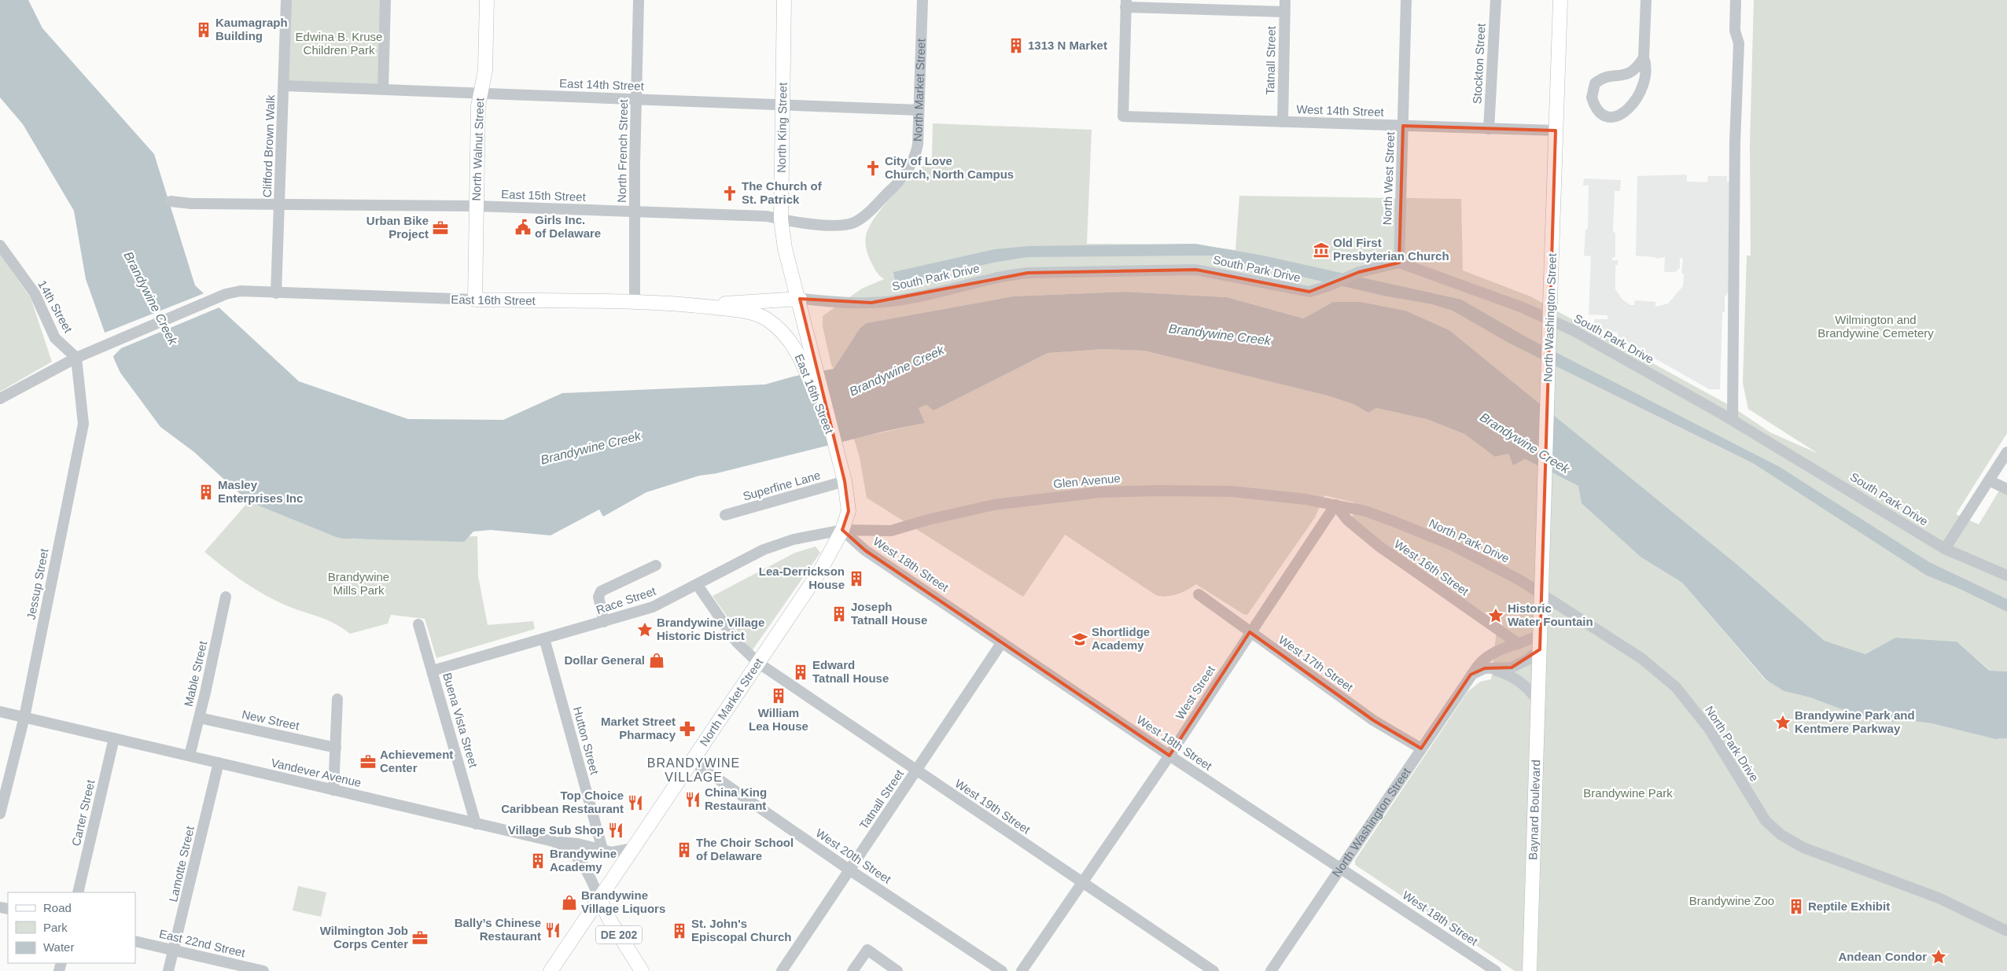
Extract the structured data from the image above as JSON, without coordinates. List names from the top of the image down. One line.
{"streets":{"main road":["North Market Street","North King Street","North Walnut Street","East 16th Street","North Washington Street","Baynard Boulevard","DE 202"],"street":["Tatnall Street","Stockton Street","East 14th Street","West 14th Street","Clifford Brown Walk","North French Street","North West Street","East 15th Street","South Park Drive","14th Street","Glen Avenue","Superfine Lane","North Park Drive","West 18th Street","West 16th Street","Jessup Street","Race Street","West 17th Street","Mable Street","West Street","New Street","Buena Vista Street","Hutton Street","Vandever Avenue","West 19th Street","Carter Street","West 20th Street","Lamotte Street","East 22nd Street"]},"crossings":[["Tatnall Street","West 14th Street"],["Tatnall Street","West 18th Street"],["Tatnall Street","West 19th Street"],["Tatnall Street","West 20th Street"],["Stockton Street","West 14th Street"],["East 14th Street","North Market Street"],["East 14th Street","North King Street"],["East 14th Street","Clifford Brown Walk"],["East 14th Street","North Walnut Street"],["East 14th Street","North French Street"],["North Market Street","North King Street"],["North Market Street","East 15th Street"],["North Market Street","South Park Drive"],["North Market Street","East 16th Street"],["North Market Street","Glen Avenue"],["North Market Street","Superfine Lane"],["North Market Street","West 18th Street"],["North Market Street","Race Street"],["North Market Street","Vandever Avenue"],["North Market Street","West 19th Street"],["North Market Street","West 20th Street"],["North Market Street","DE 202"],["West 14th Street","North West Street"],["West 14th Street","North Washington Street"],["North King Street","East 15th Street"],["North King Street","South Park Drive"],["Clifford Brown Walk","East 15th Street"],["Clifford Brown Walk","East 16th Street"],["North Walnut Street","East 15th Street"],["North Walnut Street","East 16th Street"],["North French Street","East 15th Street"],["North French Street","East 16th Street"],["North West Street","South Park Drive"],["East 16th Street","14th Street"],["East 16th Street","Jessup Street"],["14th Street","Jessup Street"],["North Washington Street","West 18th Street"],["North Washington Street","West 16th Street"],["North Washington Street","West 17th Street"],["North Washington Street","Baynard Boulevard"],["Glen Avenue","North Park Drive"],["Glen Avenue","West 18th Street"],["Glen Avenue","West 16th Street"],["Glen Avenue","Race Street"],["Glen Avenue","West Street"],["North Park Drive","West 16th Street"],["North Park Drive","West Street"],["West 18th Street","Race Street"],["West 18th Street","West Street"],["West 16th Street","West Street"],["Jessup Street","Vandever Avenue"],["Race Street","Buena Vista Street"],["Race Street","Hutton Street"],["Race Street","West 19th Street"],["West 17th Street","West Street"],["Mable Street","New Street"],["Mable Street","Vandever Avenue"],["West Street","West 19th Street"],["Buena Vista Street","Vandever Avenue"],["Vandever Avenue","Carter Street"],["Vandever Avenue","Lamotte Street"],["Vandever Avenue","DE 202"],["Lamotte Street","East 22nd Street"]],"districts":["BRANDYWINE VILLAGE"],"water":["Brandywine Creek"],"parks":["Edwina B. Kruse Children Park","Wilmington and Brandywine Cemetery","Brandywine Mills Park","Brandywine Park","Brandywine Zoo"],"places":{"building":["Kaumagraph Building","1313 N Market","Masley Enterprises Inc","Lea-Derrickson House","Joseph Tatnall House","Edward Tatnall House","William Lea House","The Choir School of Delaware","Brandywine Academy","Reptile Exhibit","St. John's Episcopal Church"],"church":["City of Love Church, North Campus","The Church of St. Patrick"],"public building":["Girls Inc. of Delaware"],"office":["Urban Bike Project","Achievement Center","Wilmington Job Corps Center"],"museum":["Old First Presbyterian Church"],"place":["Historic Water Fountain","Brandywine Village Historic District","Brandywine Park and Kentmere Parkway","Andean Condor"],"school or university":["Shortlidge Academy"],"shop":["Dollar General","Brandywine Village Liquors"],"pharmacy":["Market Street Pharmacy"],"restaurant":["China King Restaurant","Top Choice Caribbean Restaurant","Village Sub Shop","Bally’s Chinese Restaurant"]},"legend":["Road","Park","Water"]}
